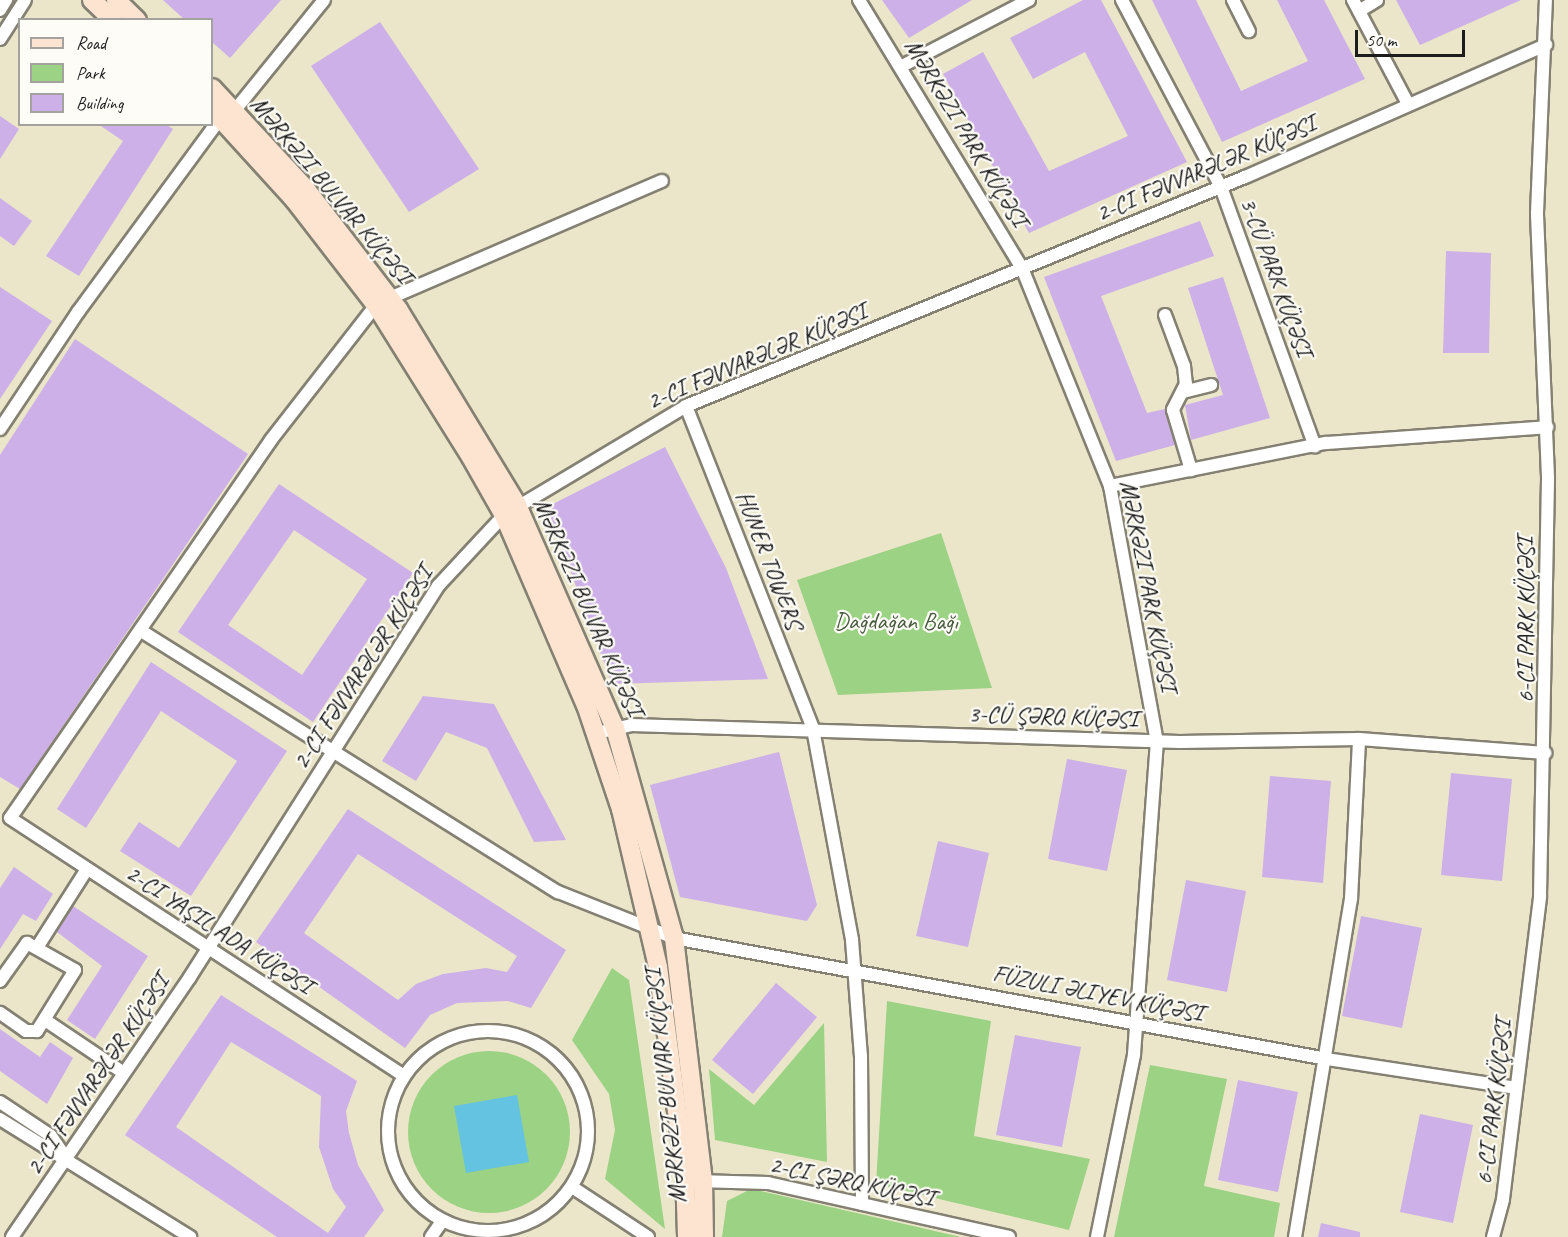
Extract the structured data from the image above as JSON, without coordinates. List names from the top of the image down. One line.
{"streets":{"street":["MƏRKƏZI PARK KÜÇƏSI","2-CI FƏVVARƏLƏR KÜÇƏSI","MƏRKƏZI BULVAR KÜÇƏSI","3-CÜ PARK KÜÇƏSI","HUNER TOWERS","3-CÜ ŞƏRQ KÜÇƏSI","FÜZULI ƏLIYEV KÜÇƏSI","2-CI ŞƏRQ KÜÇƏSI"]},"crossings":[["MƏRKƏZI PARK KÜÇƏSI","2-CI FƏVVARƏLƏR KÜÇƏSI"],["MƏRKƏZI PARK KÜÇƏSI","3-CÜ ŞƏRQ KÜÇƏSI"],["MƏRKƏZI PARK KÜÇƏSI","FÜZULI ƏLIYEV KÜÇƏSI"],["2-CI FƏVVARƏLƏR KÜÇƏSI","MƏRKƏZI BULVAR KÜÇƏSI"],["2-CI FƏVVARƏLƏR KÜÇƏSI","3-CÜ PARK KÜÇƏSI"],["2-CI FƏVVARƏLƏR KÜÇƏSI","HUNER TOWERS"],["2-CI FƏVVARƏLƏR KÜÇƏSI","FÜZULI ƏLIYEV KÜÇƏSI"],["MƏRKƏZI BULVAR KÜÇƏSI","3-CÜ ŞƏRQ KÜÇƏSI"],["MƏRKƏZI BULVAR KÜÇƏSI","FÜZULI ƏLIYEV KÜÇƏSI"],["MƏRKƏZI BULVAR KÜÇƏSI","2-CI ŞƏRQ KÜÇƏSI"],["HUNER TOWERS","3-CÜ ŞƏRQ KÜÇƏSI"],["HUNER TOWERS","FÜZULI ƏLIYEV KÜÇƏSI"],["HUNER TOWERS","2-CI ŞƏRQ KÜÇƏSI"]],"parks":["Dağdağan Bağı"],"legend":["Road","Park","Building"],"scale_bar":"50 m"}
